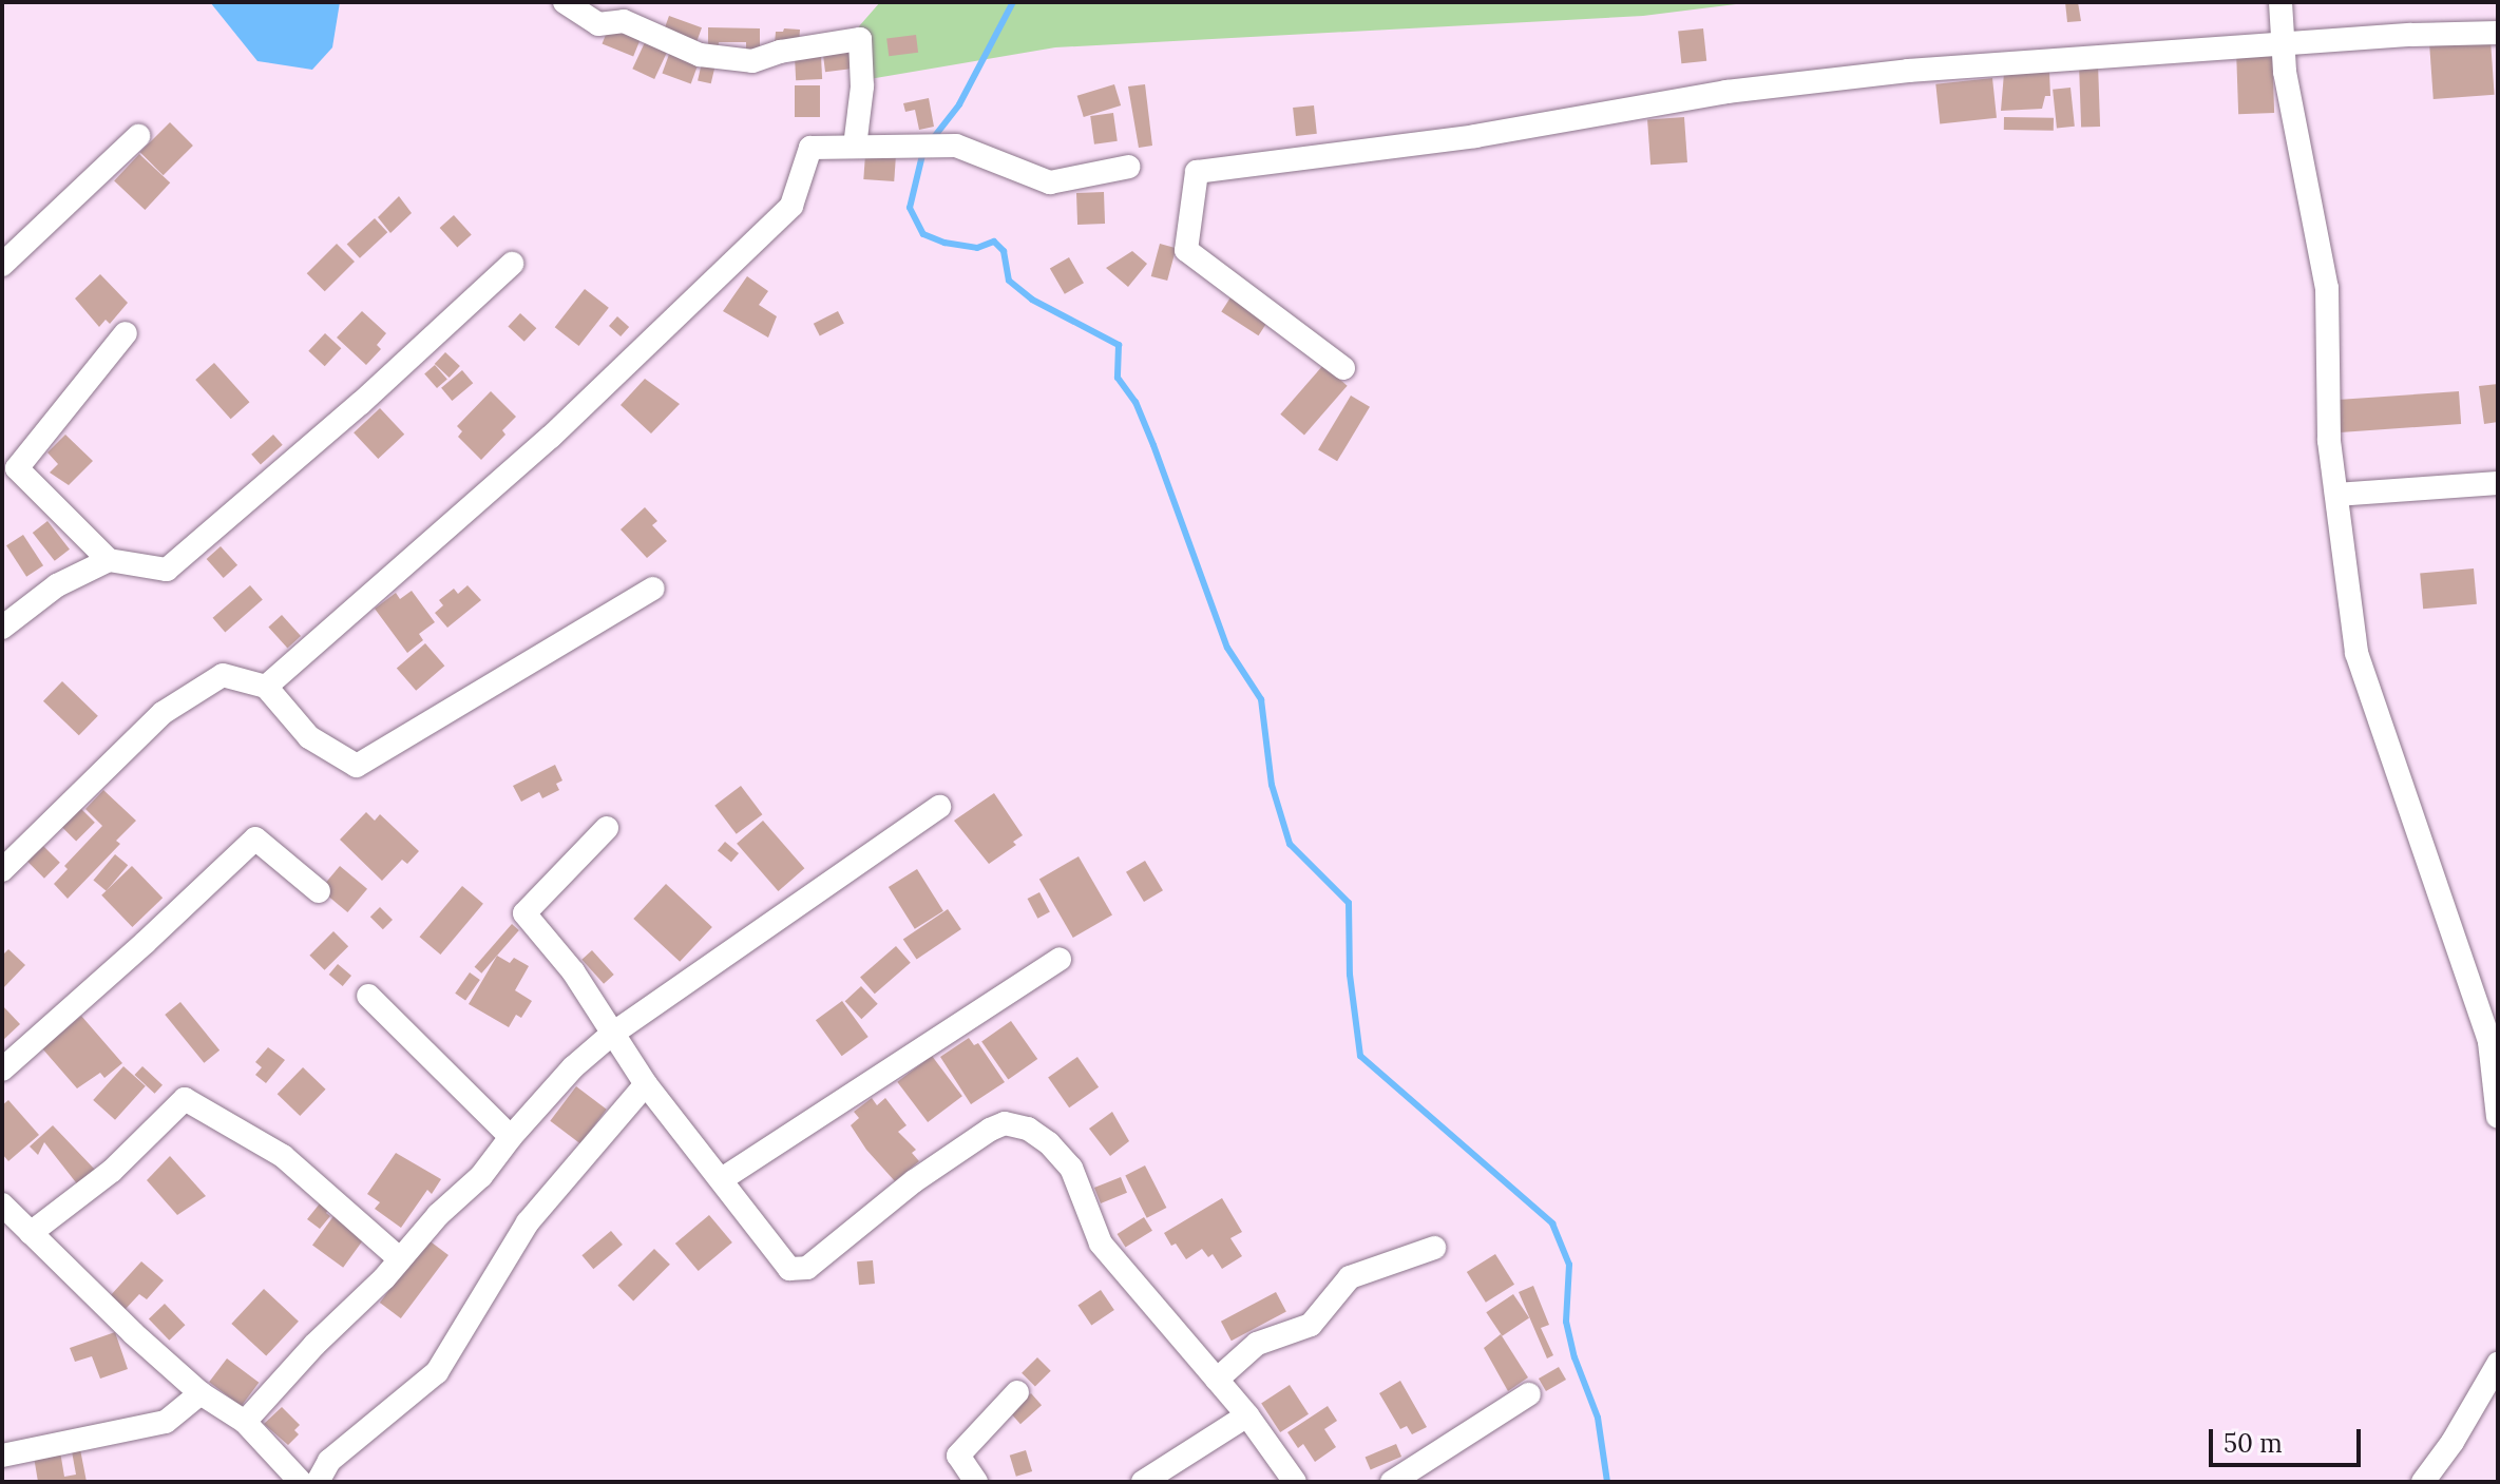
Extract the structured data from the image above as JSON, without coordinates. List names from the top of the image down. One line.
{"scale_bar":"50 m"}
